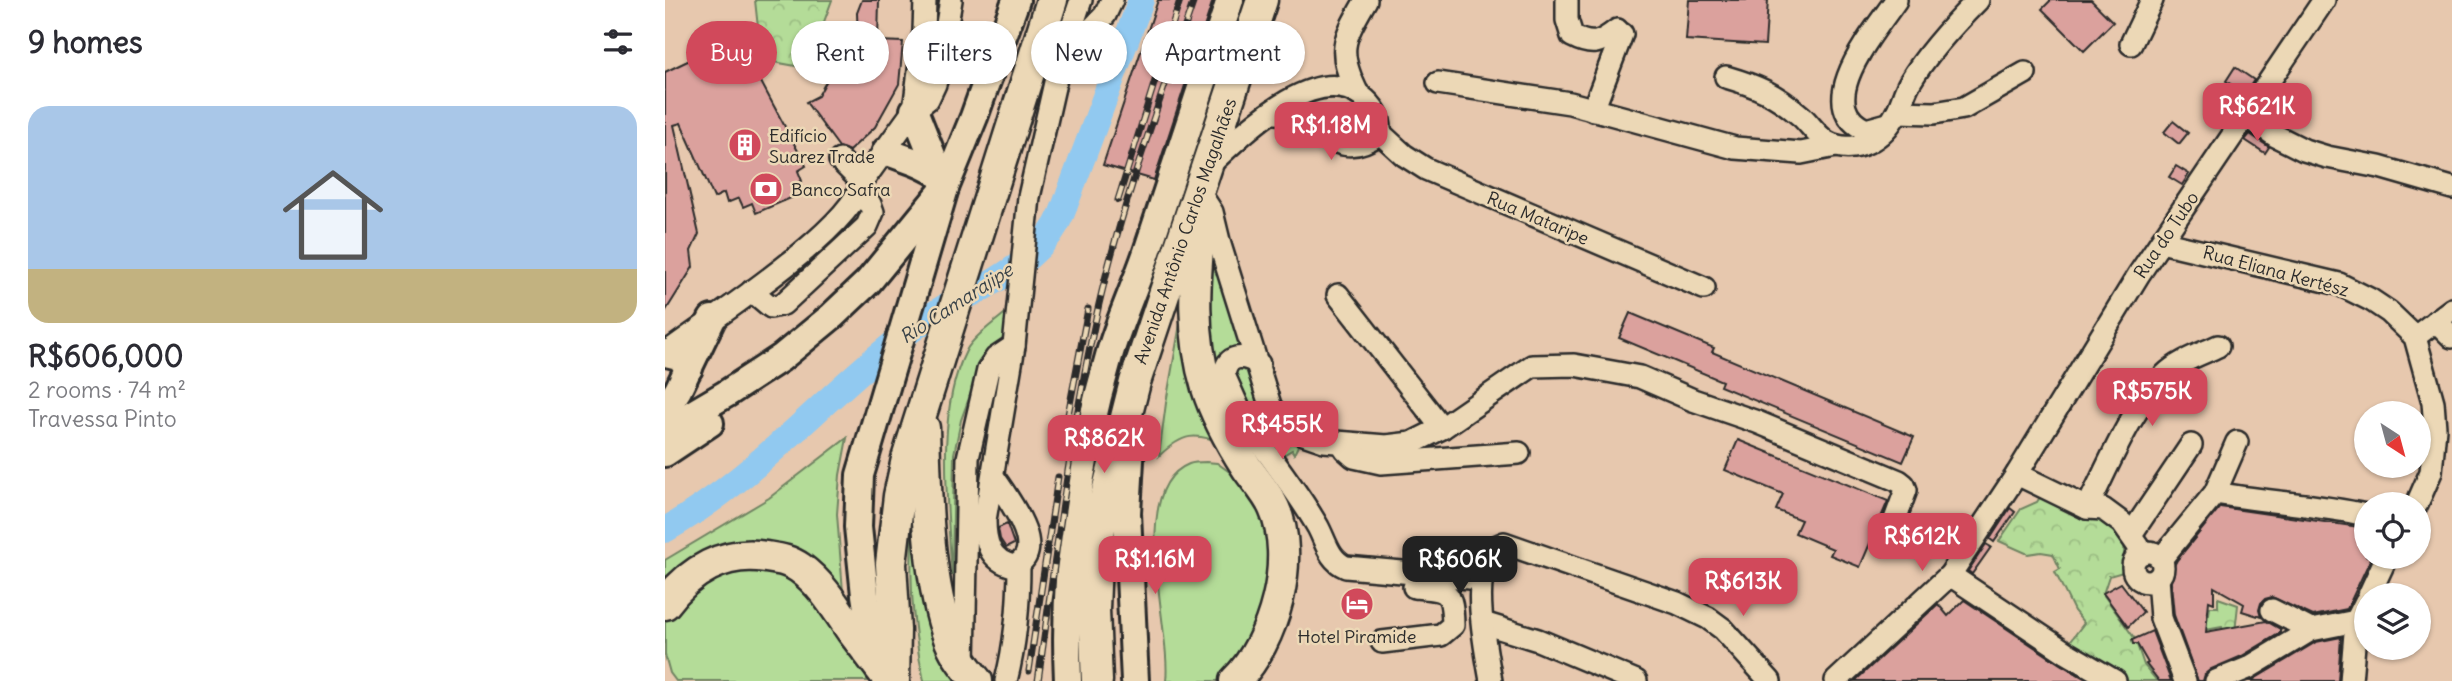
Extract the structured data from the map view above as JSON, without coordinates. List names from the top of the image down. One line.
{"streets":{"highway":["Avenida Antônio Carlos Magalhães"],"street":["Rua Mataripe","Rua do Tubo","Rua Eliana Kertész"]},"crossings":[["Rua do Tubo","Rua Eliana Kertész"]],"water":["Rio Camarajipe"],"places":{"building":["Edifício Suarez Trade"],"bank":["Banco Safra"],"hotel":["Hotel Piramide"]},"north":"bottom right","page":{"heading":"9 homes","chip":["Buy","Rent","Filters","New","Apartment"],"price":["R$621K","R$1.18M","R$575K","R$455K","R$862K","R$612K","R$1.16M","R$606K","R$613K"],"list":[{"name":"R$606,000","note":"2 rooms · 74 m² · Travessa Pinto"}]}}
